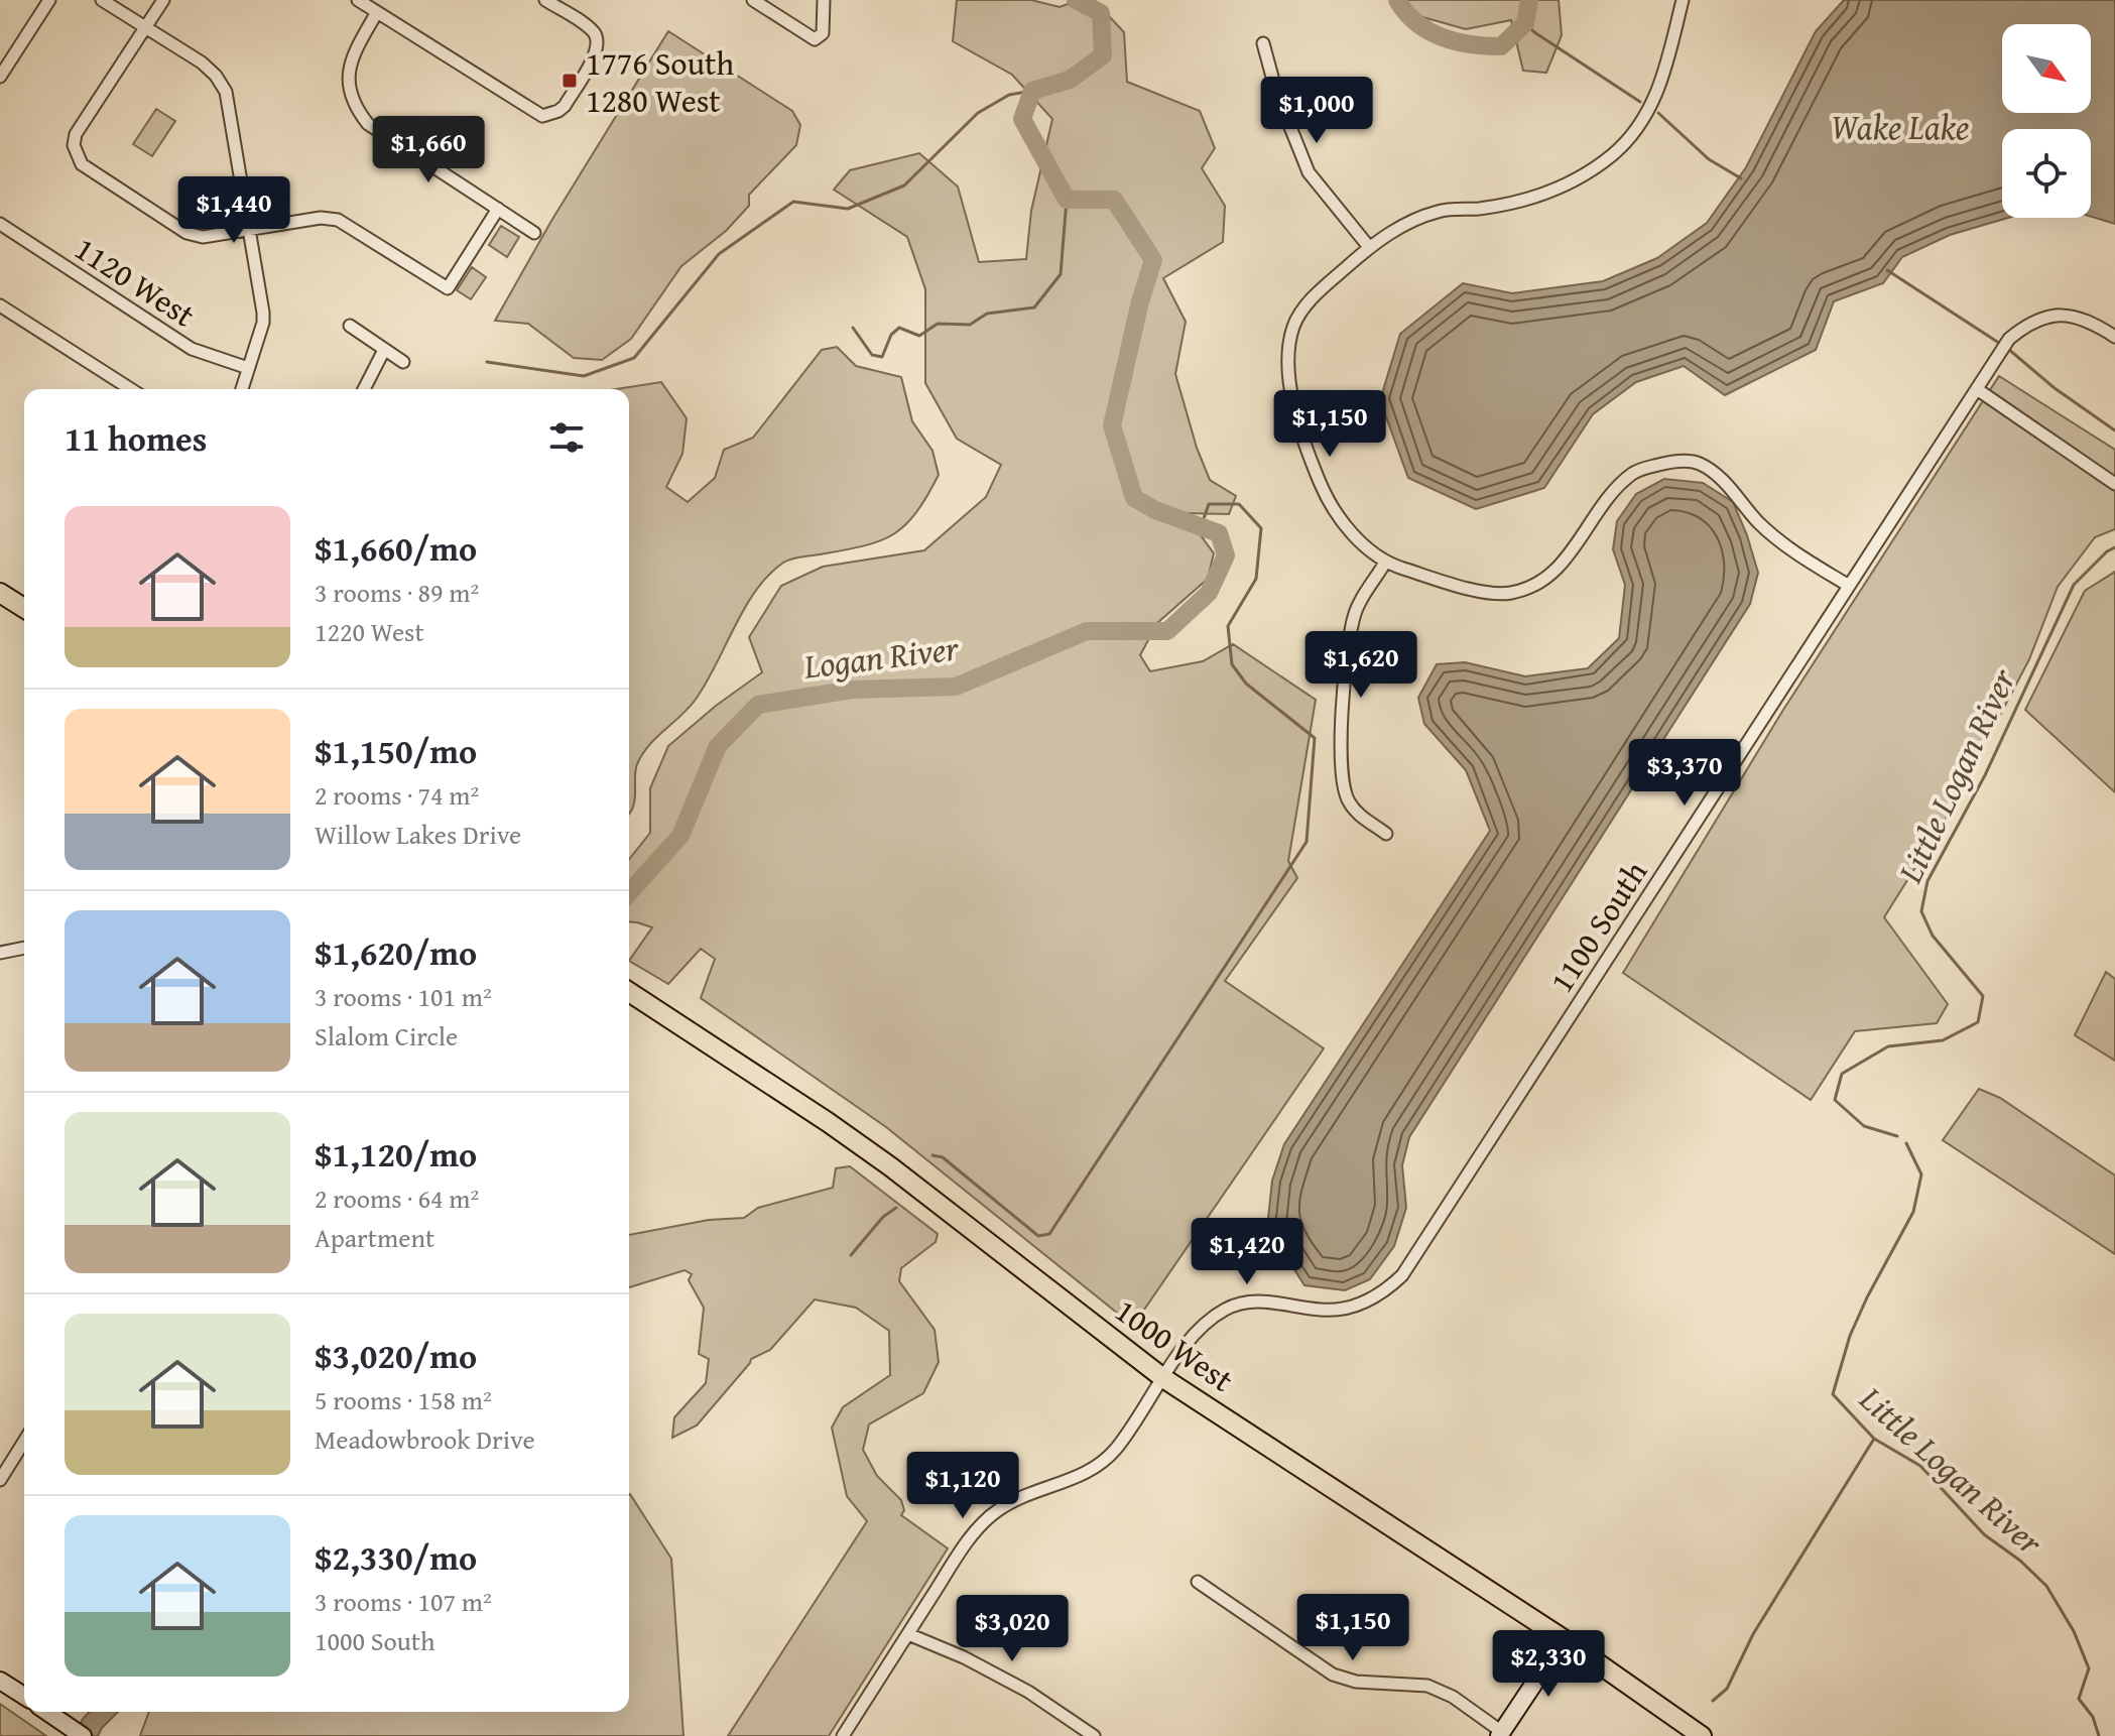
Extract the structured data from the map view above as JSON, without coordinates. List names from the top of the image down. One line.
{"streets":{"main road":["1000 West"],"street":["1120 West","1100 South"]},"crossings":[["1100 South","1000 West"]],"water":["Wake Lake","Logan River","Little Logan River"],"places":{"transit":["1776 South 1280 West"]},"north":"bottom right","page":{"price":["$1,000","$1,660","$1,440","$1,150","$1,620","$3,370","$1,420","$1,120","$1,150","$3,020","$2,330"],"heading":"11 homes","list":[{"name":"$1,660/mo","note":"3 rooms · 89 m² · 1220 West"},{"name":"$1,150/mo","note":"2 rooms · 74 m² · Willow Lakes Drive"},{"name":"$1,620/mo","note":"3 rooms · 101 m² · Slalom Circle"},{"name":"$1,120/mo","note":"2 rooms · 64 m² · Apartment"},{"name":"$3,020/mo","note":"5 rooms · 158 m² · Meadowbrook Drive"},{"name":"$2,330/mo","note":"3 rooms · 107 m² · 1000 South"}]}}
